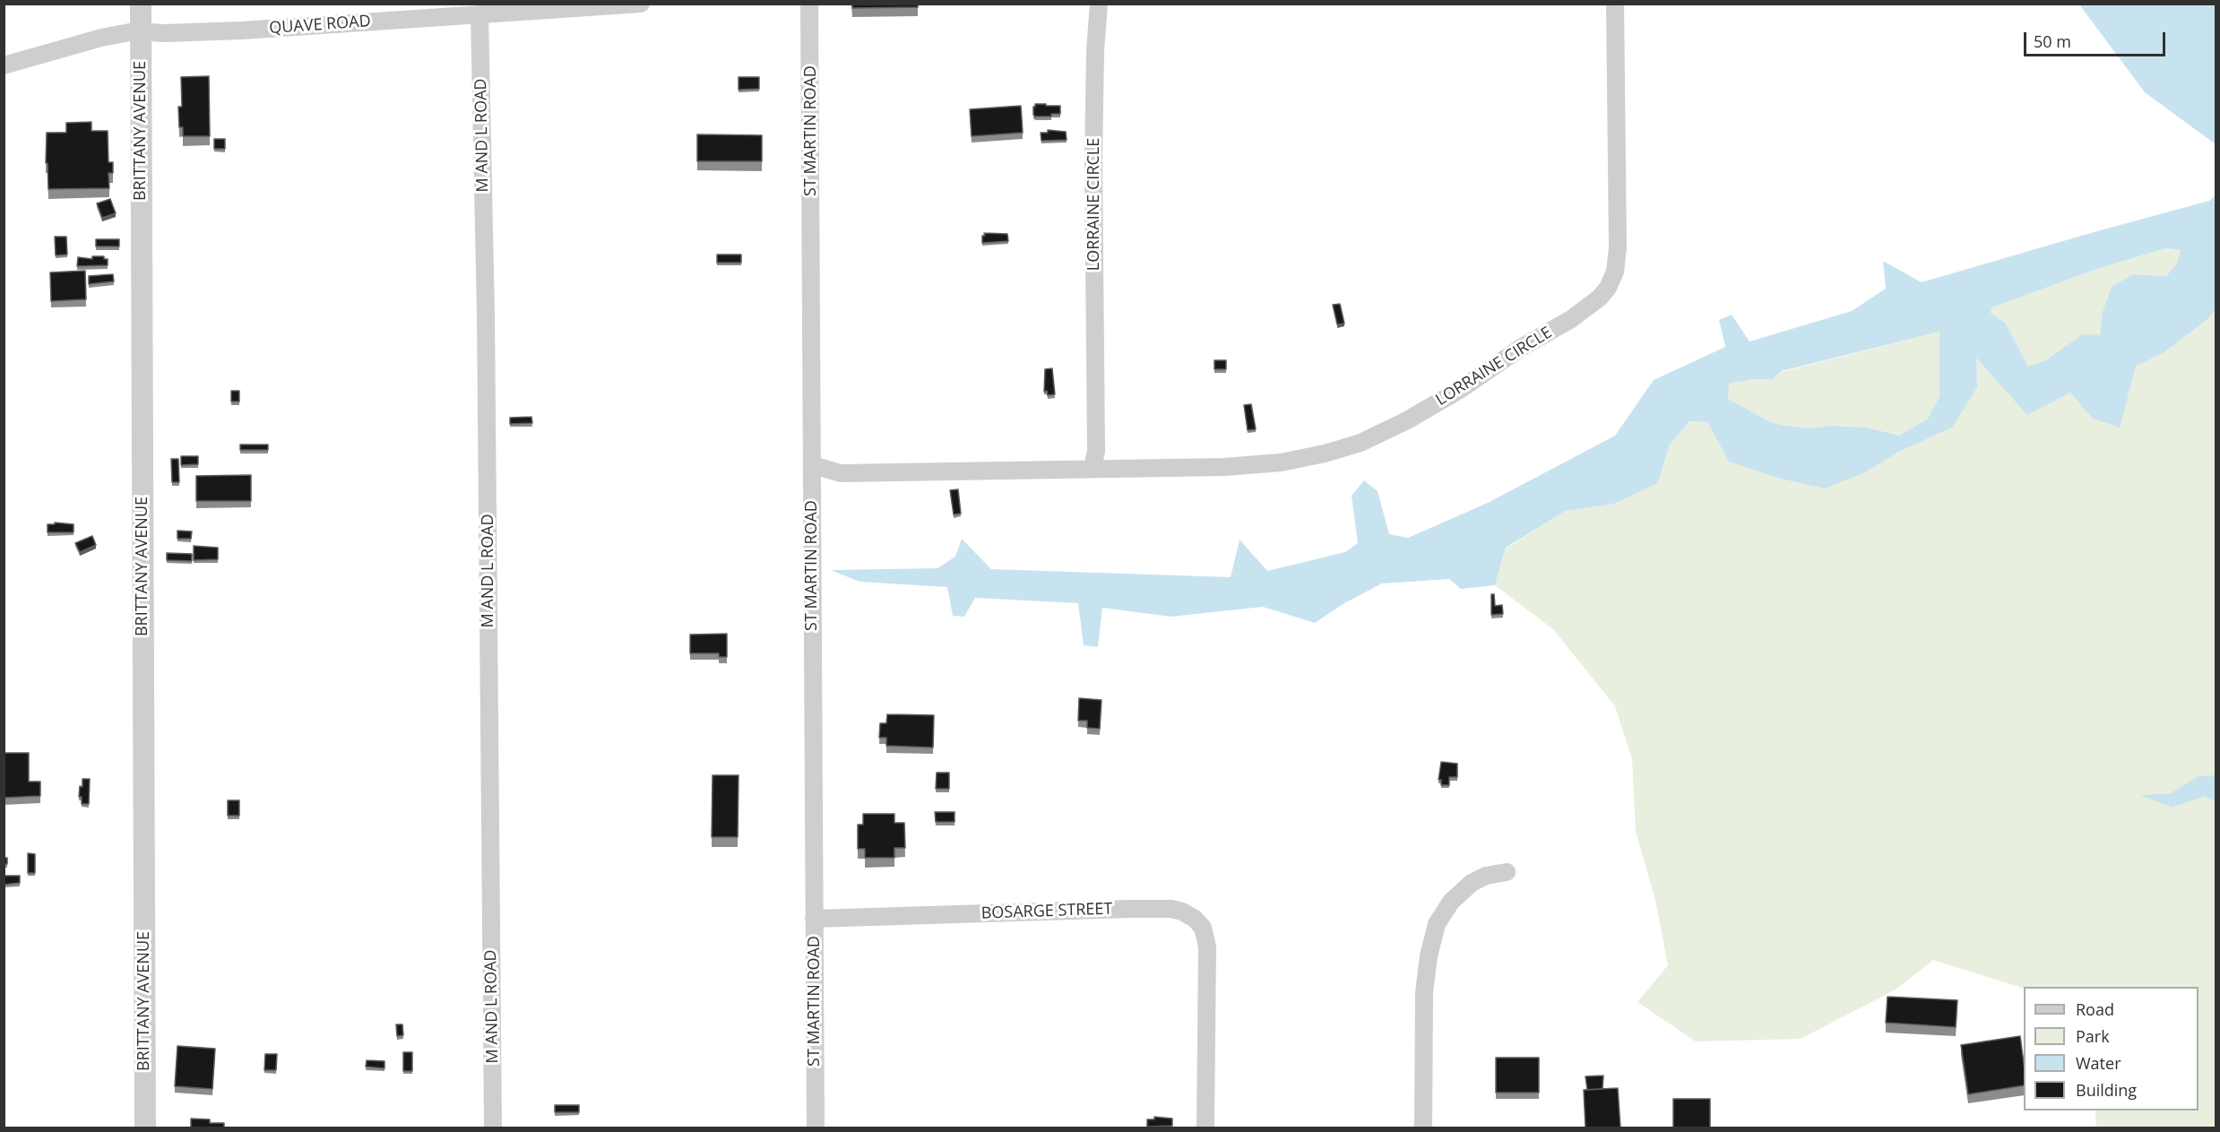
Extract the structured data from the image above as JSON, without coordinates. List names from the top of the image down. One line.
{"streets":{"street":["QUAVE ROAD","BRITTANY AVENUE","ST MARTIN ROAD","M AND L ROAD","LORRAINE CIRCLE","BOSARGE STREET"]},"crossings":[["QUAVE ROAD","BRITTANY AVENUE"],["QUAVE ROAD","M AND L ROAD"],["ST MARTIN ROAD","LORRAINE CIRCLE"],["ST MARTIN ROAD","BOSARGE STREET"]],"legend":["Road","Park","Water","Building"],"scale_bar":"50 m"}
